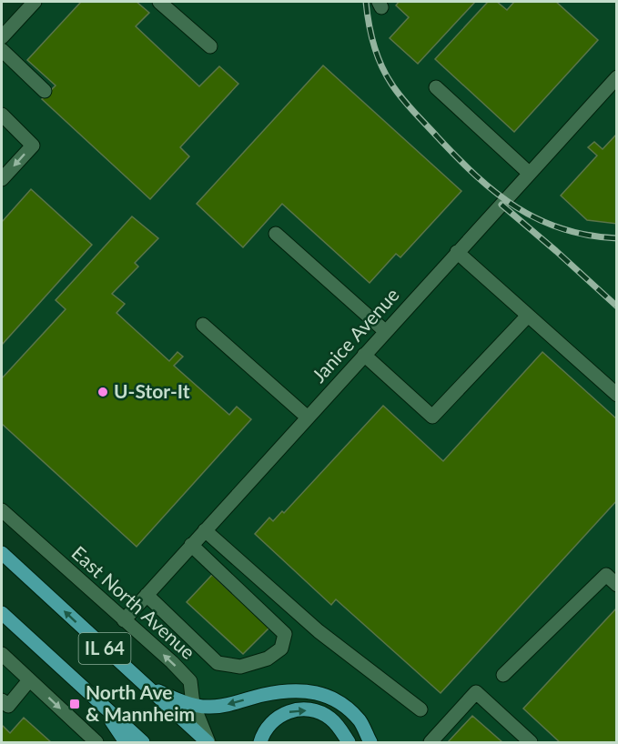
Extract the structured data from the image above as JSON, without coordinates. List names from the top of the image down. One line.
{"streets":{"main road":["East North Avenue","IL 64"],"street":["Janice Avenue"]},"crossings":[["Janice Avenue","East North Avenue"]],"places":{"other":["U-Stor-It"],"transit":["North Ave & Mannheim"]}}
